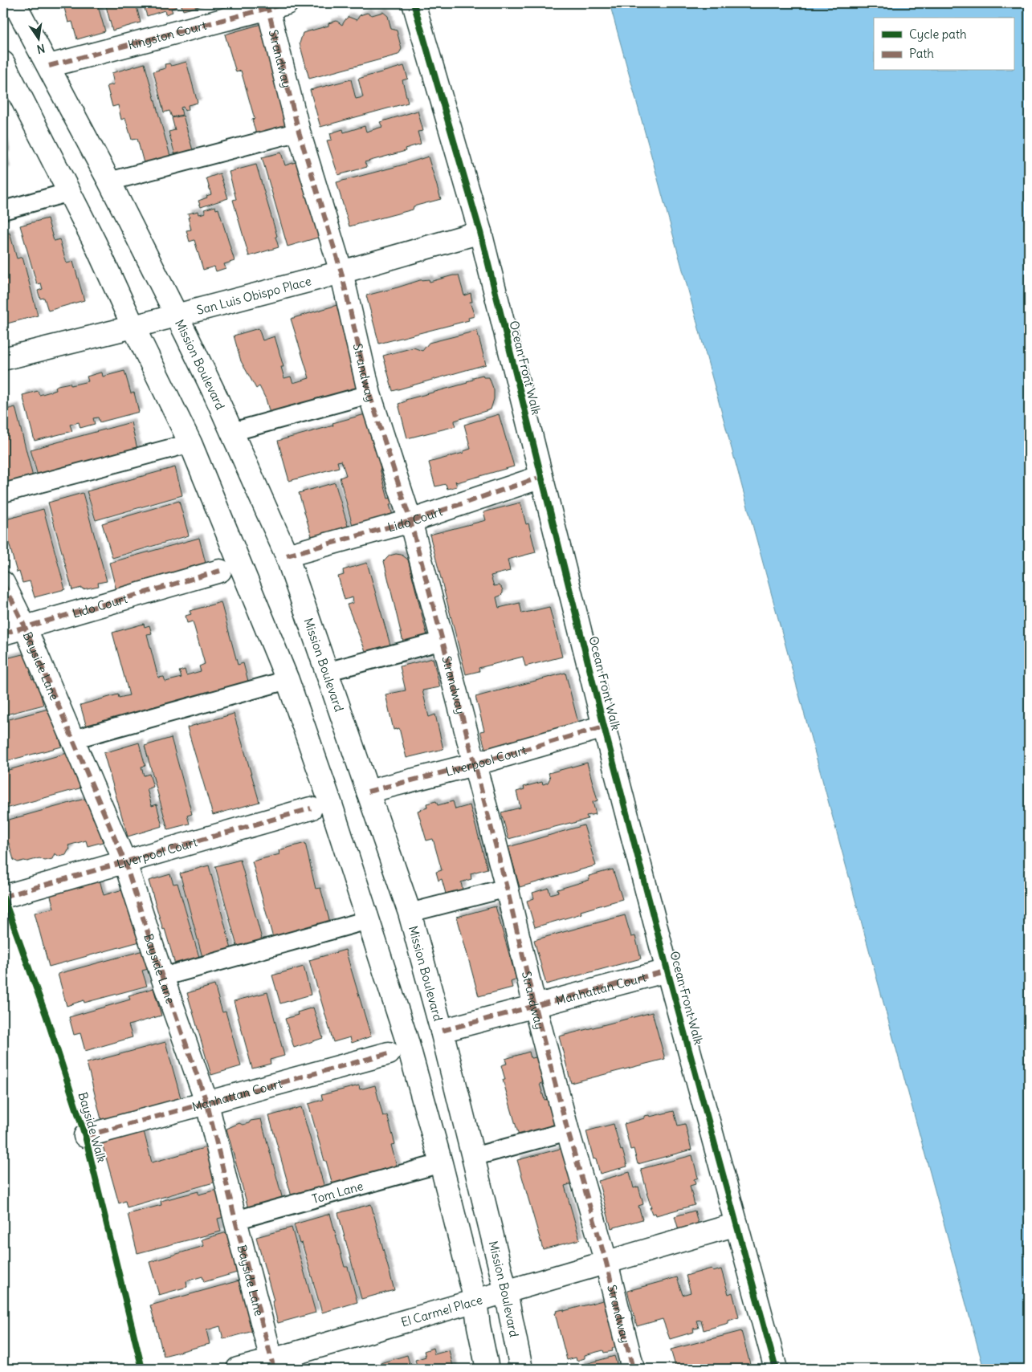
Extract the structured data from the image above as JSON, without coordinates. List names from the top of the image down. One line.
{"streets":{"street":["Kingston Court","Strandway","San Luis Obispo Place","Mission Boulevard","Ocean Front Walk","Lido Court","Bayside Lane","Liverpool Court","Manhattan Court","El Carmel Place"],"lane":["Tom Lane"],"cycle path":["Bayside Walk"]},"crossings":[["Kingston Court","Strandway"],["Kingston Court","Mission Boulevard"],["Strandway","San Luis Obispo Place"],["Strandway","Lido Court"],["Strandway","Liverpool Court"],["Strandway","Manhattan Court"],["Strandway","El Carmel Place"],["San Luis Obispo Place","Mission Boulevard"],["San Luis Obispo Place","Ocean Front Walk"],["Mission Boulevard","Lido Court"],["Mission Boulevard","Liverpool Court"],["Mission Boulevard","Manhattan Court"],["Mission Boulevard","El Carmel Place"],["Ocean Front Walk","Lido Court"],["Ocean Front Walk","Liverpool Court"],["Ocean Front Walk","Manhattan Court"],["Ocean Front Walk","El Carmel Place"],["Lido Court","Bayside Lane"],["Bayside Lane","Liverpool Court"],["Bayside Lane","Manhattan Court"],["Bayside Lane","Tom Lane"],["Bayside Lane","El Carmel Place"]],"legend":["Cycle path","Path"],"north":"bottom"}
